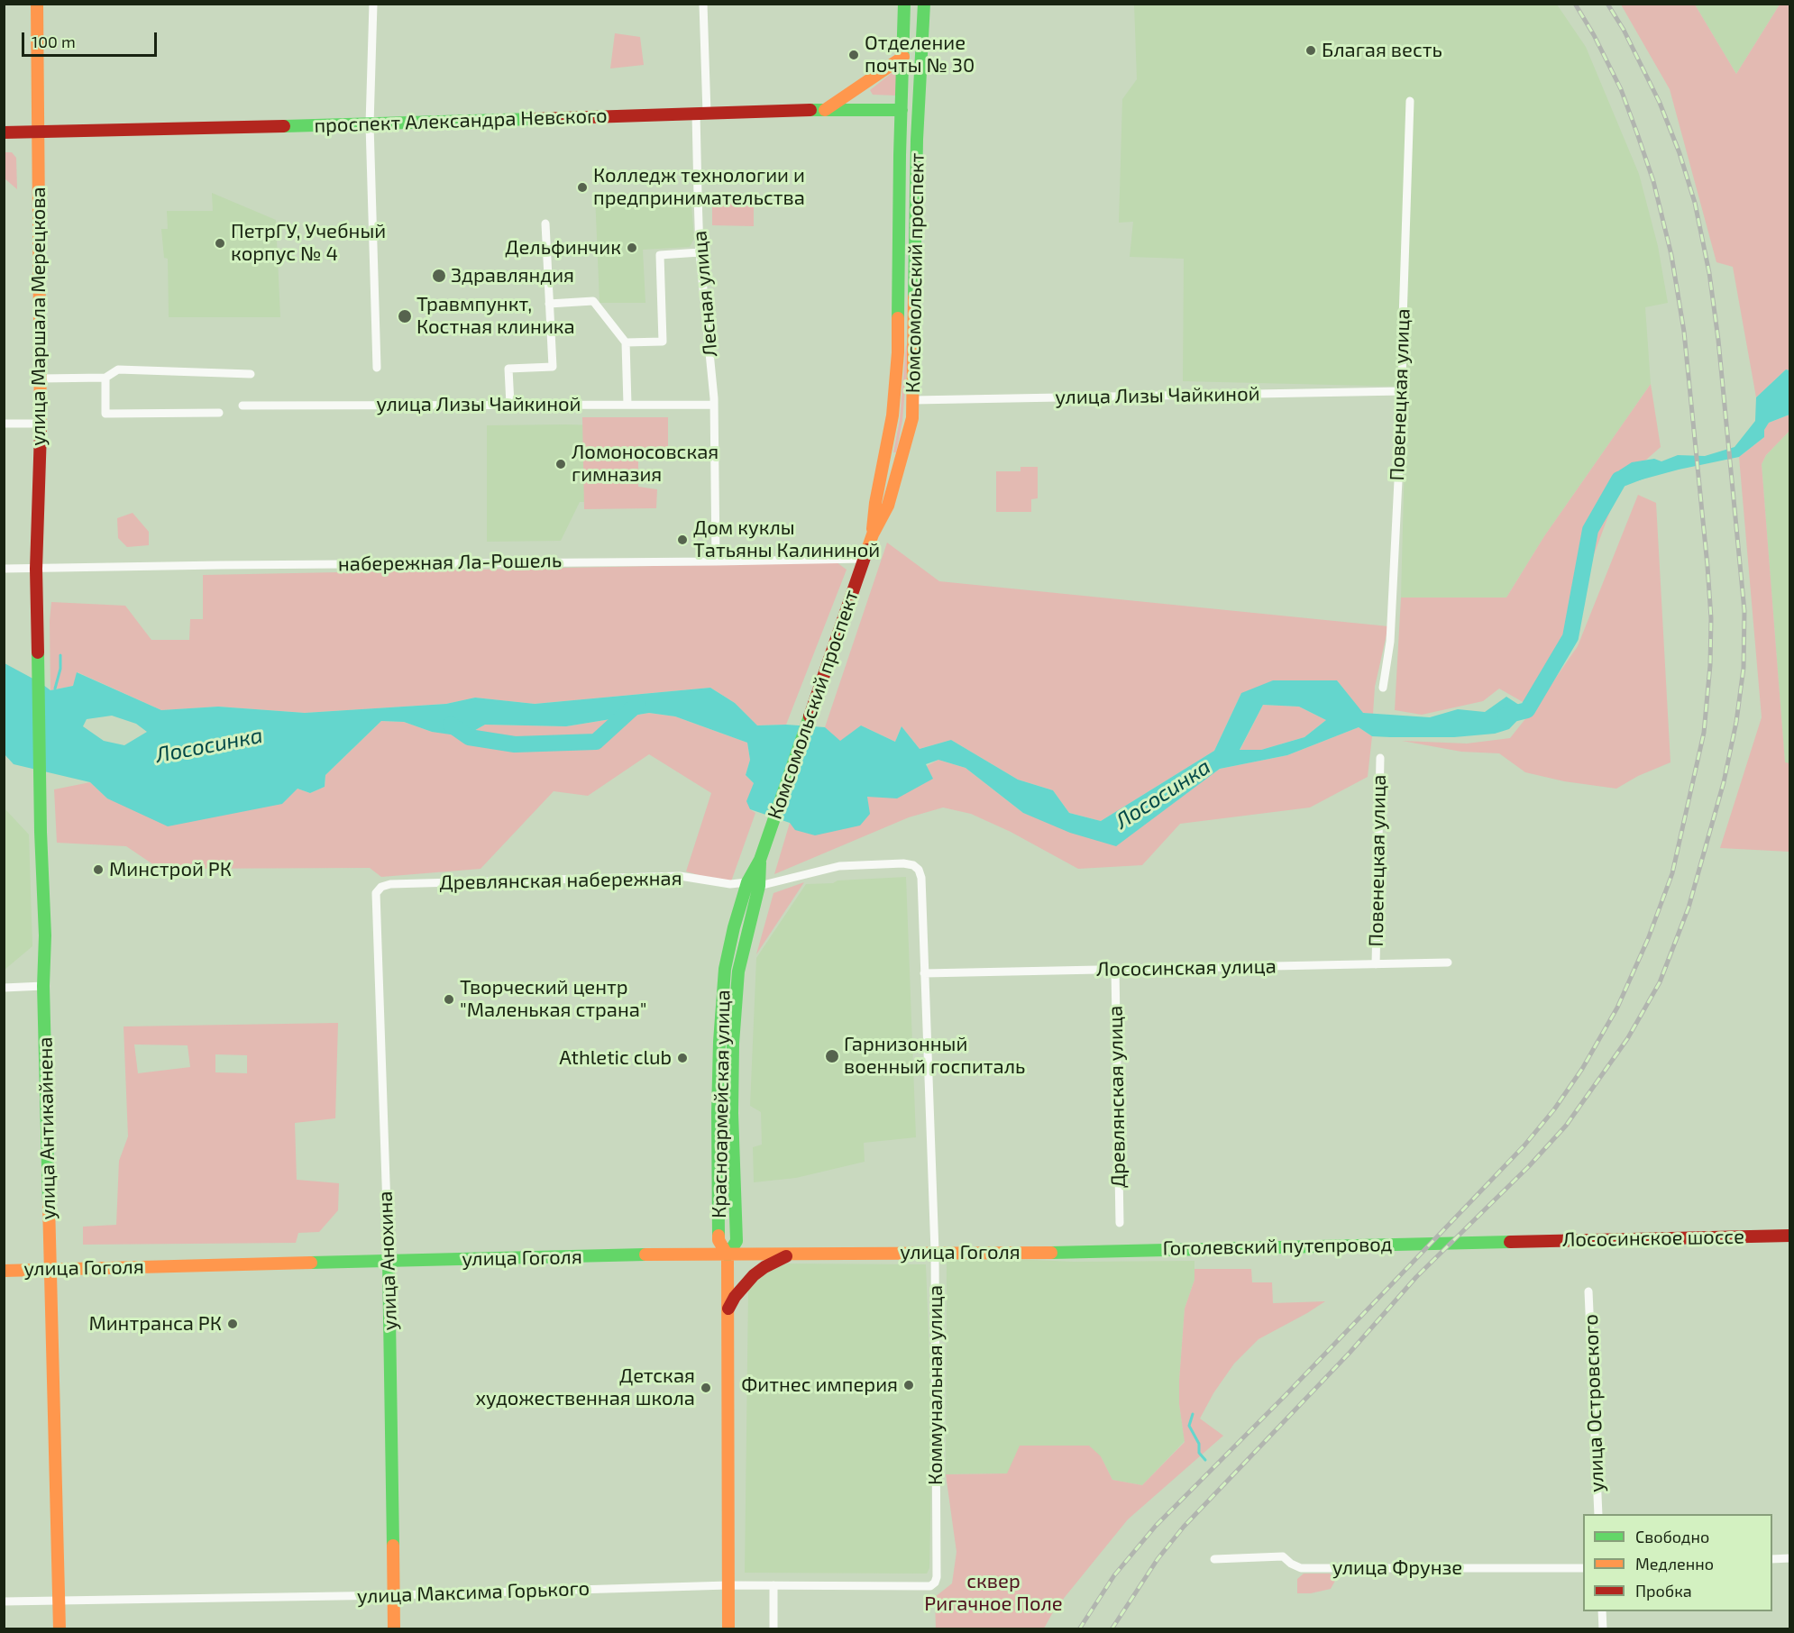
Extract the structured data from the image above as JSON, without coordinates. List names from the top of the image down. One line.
{"streets":{"main road":["проспект Александра Невского","Комсомольский проспект","улица Маршала Мерецкова","Красноармейская улица","улица Антикайнена","Лососинское шоссе","Гоголевский путепровод","улица Гоголя","улица Анохина"],"street":["Лесная улица","Повенецкая улица","улица Лизы Чайкиной","набережная Ла-Рошель","Древлянская набережная","Лососинская улица","Древлянская улица","Коммунальная улица","улица Островского","улица Фрунзе","улица Максима Горького"]},"crossings":[["проспект Александра Невского","Комсомольский проспект"],["проспект Александра Невского","Лесная улица"],["проспект Александра Невского","улица Маршала Мерецкова"],["Комсомольский проспект","улица Лизы Чайкиной"],["Комсомольский проспект","набережная Ла-Рошель"],["Комсомольский проспект","Красноармейская улица"],["Лесная улица","улица Лизы Чайкиной"],["Лесная улица","набережная Ла-Рошель"],["улица Маршала Мерецкова","набережная Ла-Рошель"],["улица Маршала Мерецкова","улица Антикайнена"],["Повенецкая улица","улица Лизы Чайкиной"],["Повенецкая улица","Лососинская улица"],["Древлянская набережная","Красноармейская улица"],["Древлянская набережная","улица Анохина"],["Древлянская набережная","Коммунальная улица"],["Лососинская улица","Древлянская улица"],["Лососинская улица","Коммунальная улица"],["Красноармейская улица","улица Гоголя"],["Красноармейская улица","улица Максима Горького"],["улица Антикайнена","улица Гоголя"],["улица Антикайнена","улица Максима Горького"],["Лососинское шоссе","Гоголевский путепровод"],["Гоголевский путепровод","улица Гоголя"],["улица Гоголя","улица Анохина"],["улица Гоголя","Коммунальная улица"],["улица Анохина","улица Максима Горького"],["Коммунальная улица","улица Максима Горького"]],"water":["Лососинка"],"parks":["сквер Ригачное Поле"],"places":["Благая весть","Отделение почты № 30","Колледж технологии и предпринимательства","ПетрГУ, Учебный корпус № 4","Дельфинчик","Здравляндия","Травмпункт, Костная клиника","Ломоносовская гимназия","Дом куклы Татьяны Калининой","Минстрой РК","Творческий центр \"Маленькая страна\"","Гарнизонный военный госпиталь","Athletic club","Минтранса РК","Фитнес империя","Детская художественная школа"],"legend":["Свободно","Медленно","Пробка"],"scale_bar":"100 m"}
